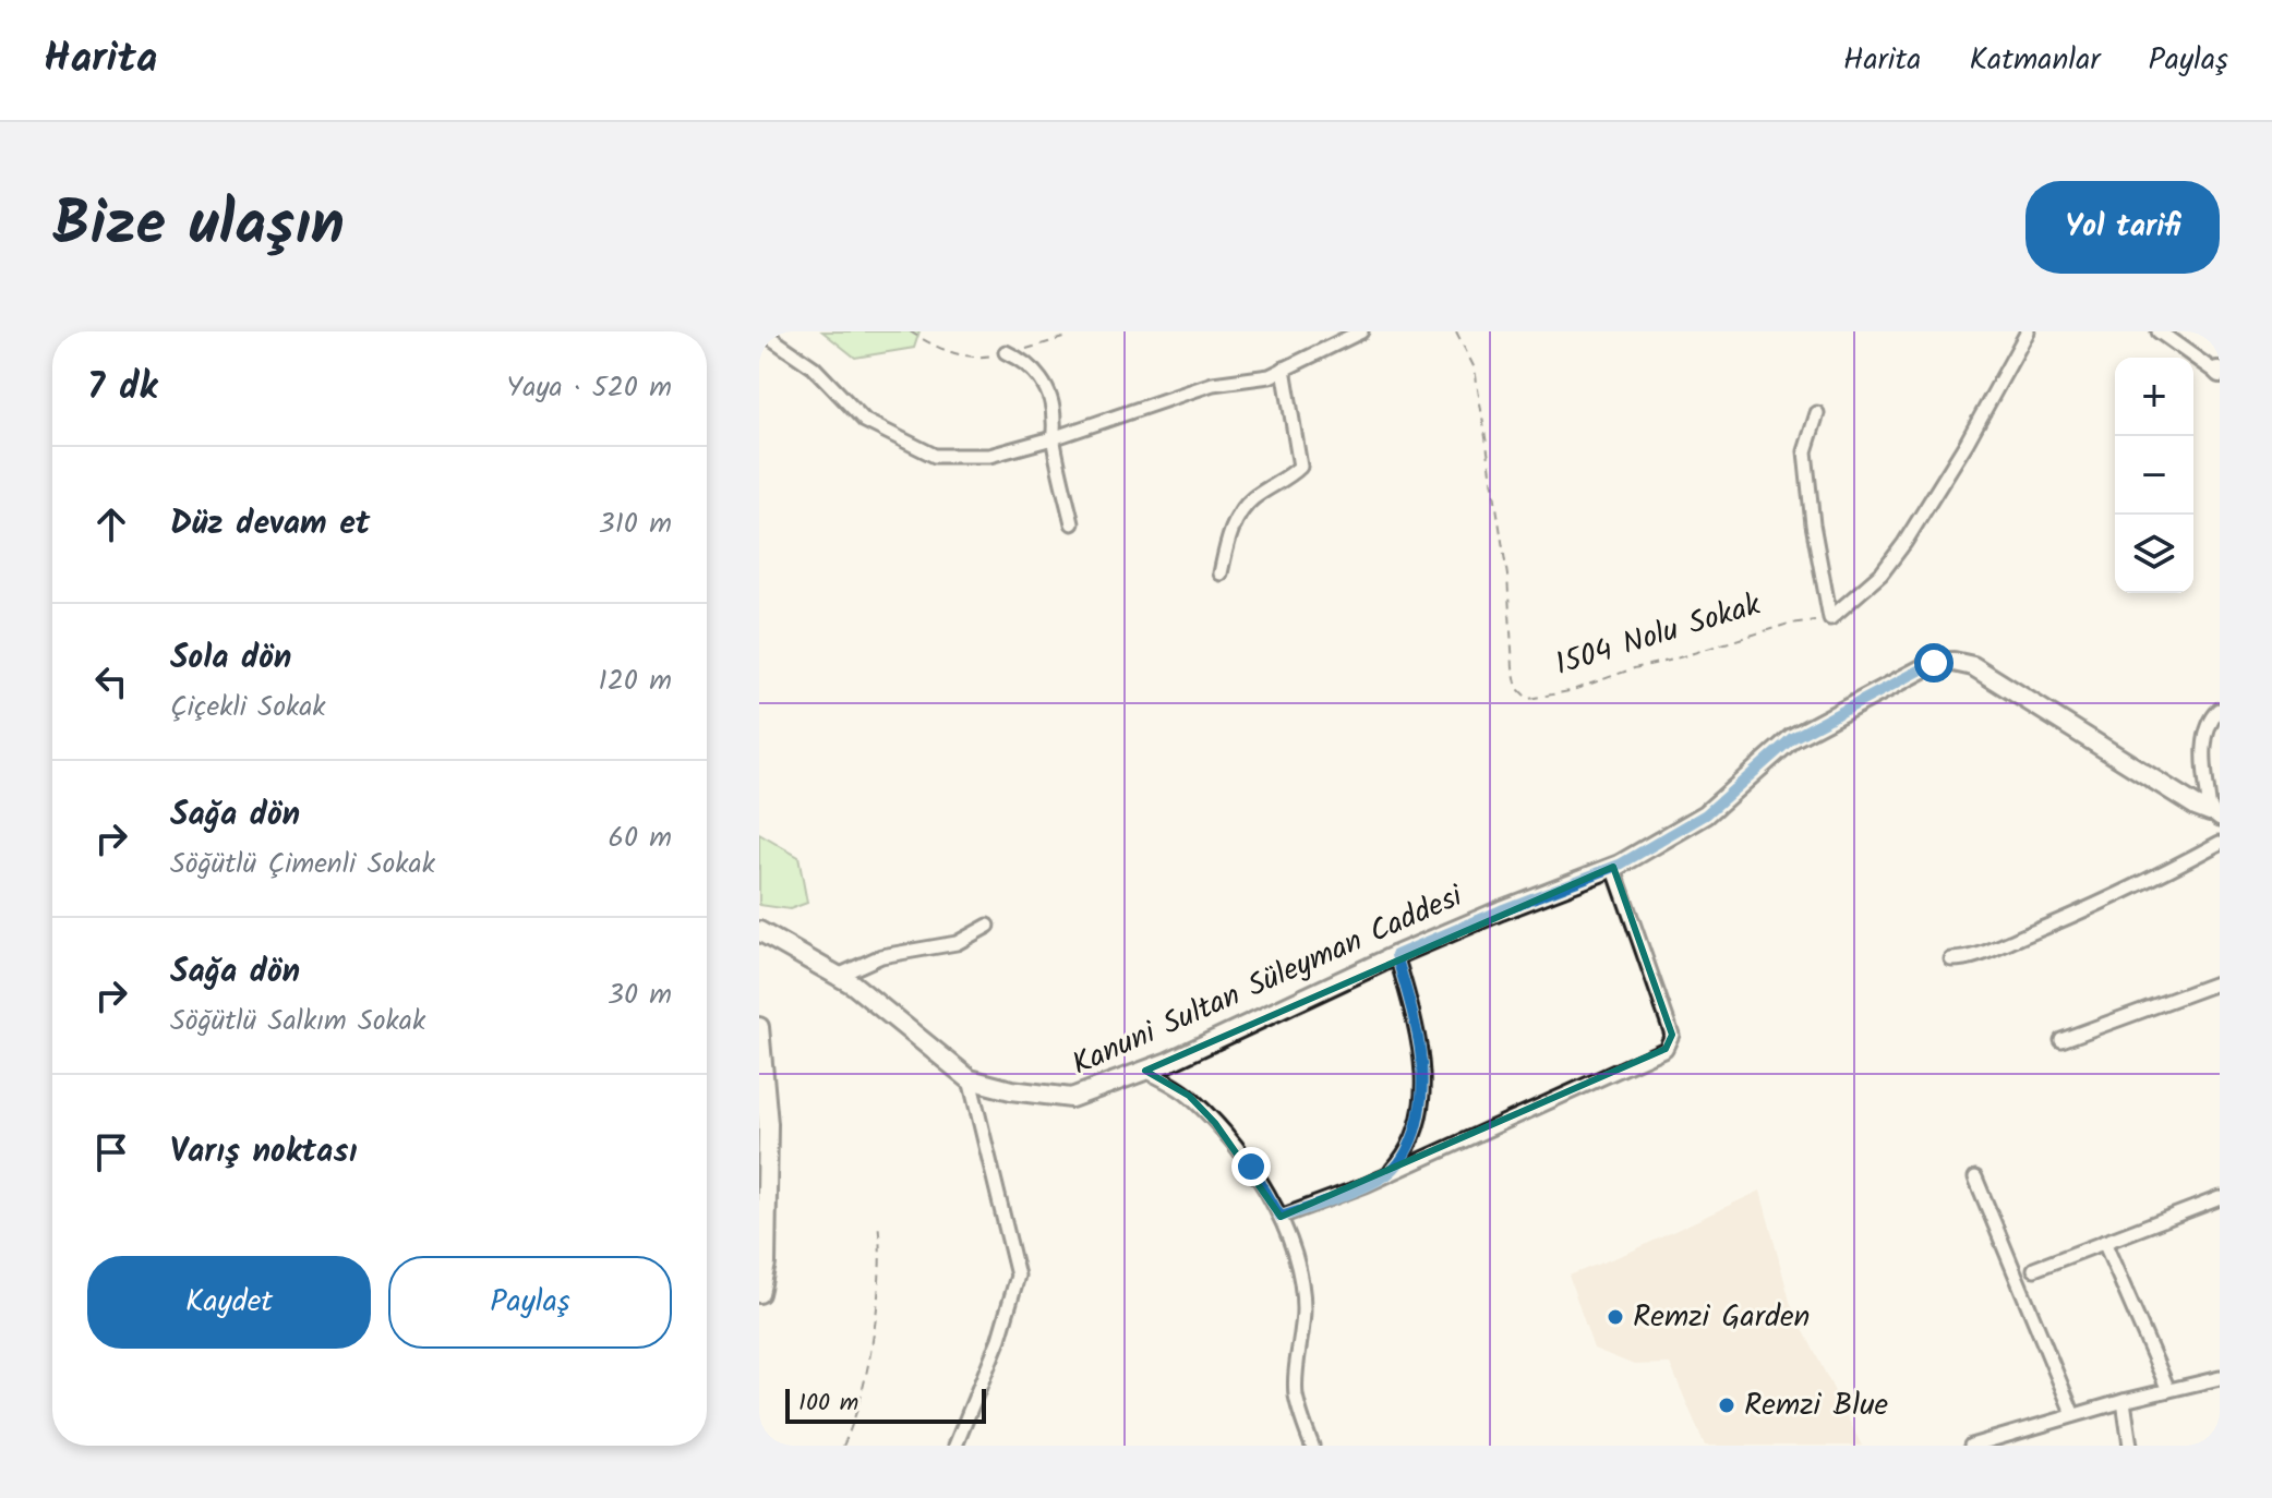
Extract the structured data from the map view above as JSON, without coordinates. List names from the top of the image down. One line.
{"streets":{"street":["Kanuni Sultan Süleyman Caddesi"],"path":["1504 Nolu Sokak"]},"places":["Remzi Garden","Remzi Blue"],"scale_bar":"100 m","page":{"header":"Harita","nav":["Harita","Katmanlar","Paylaş"],"title":"Bize ulaşın","buttons":["Yol tarifi",["Kaydet","Paylaş"]],"heading":["7 dk","Yaya · 520 m"],"map_buttons":["+","−"],"list":[["Düz devam et","310 m"],["Sola dön","Çiçekli Sokak","120 m"],["Sağa dön","Söğütlü Çimenli Sokak","60 m"],["Sağa dön","Söğütlü Salkım Sokak","30 m"],"Varış noktası"],"scale":"100 m"}}
